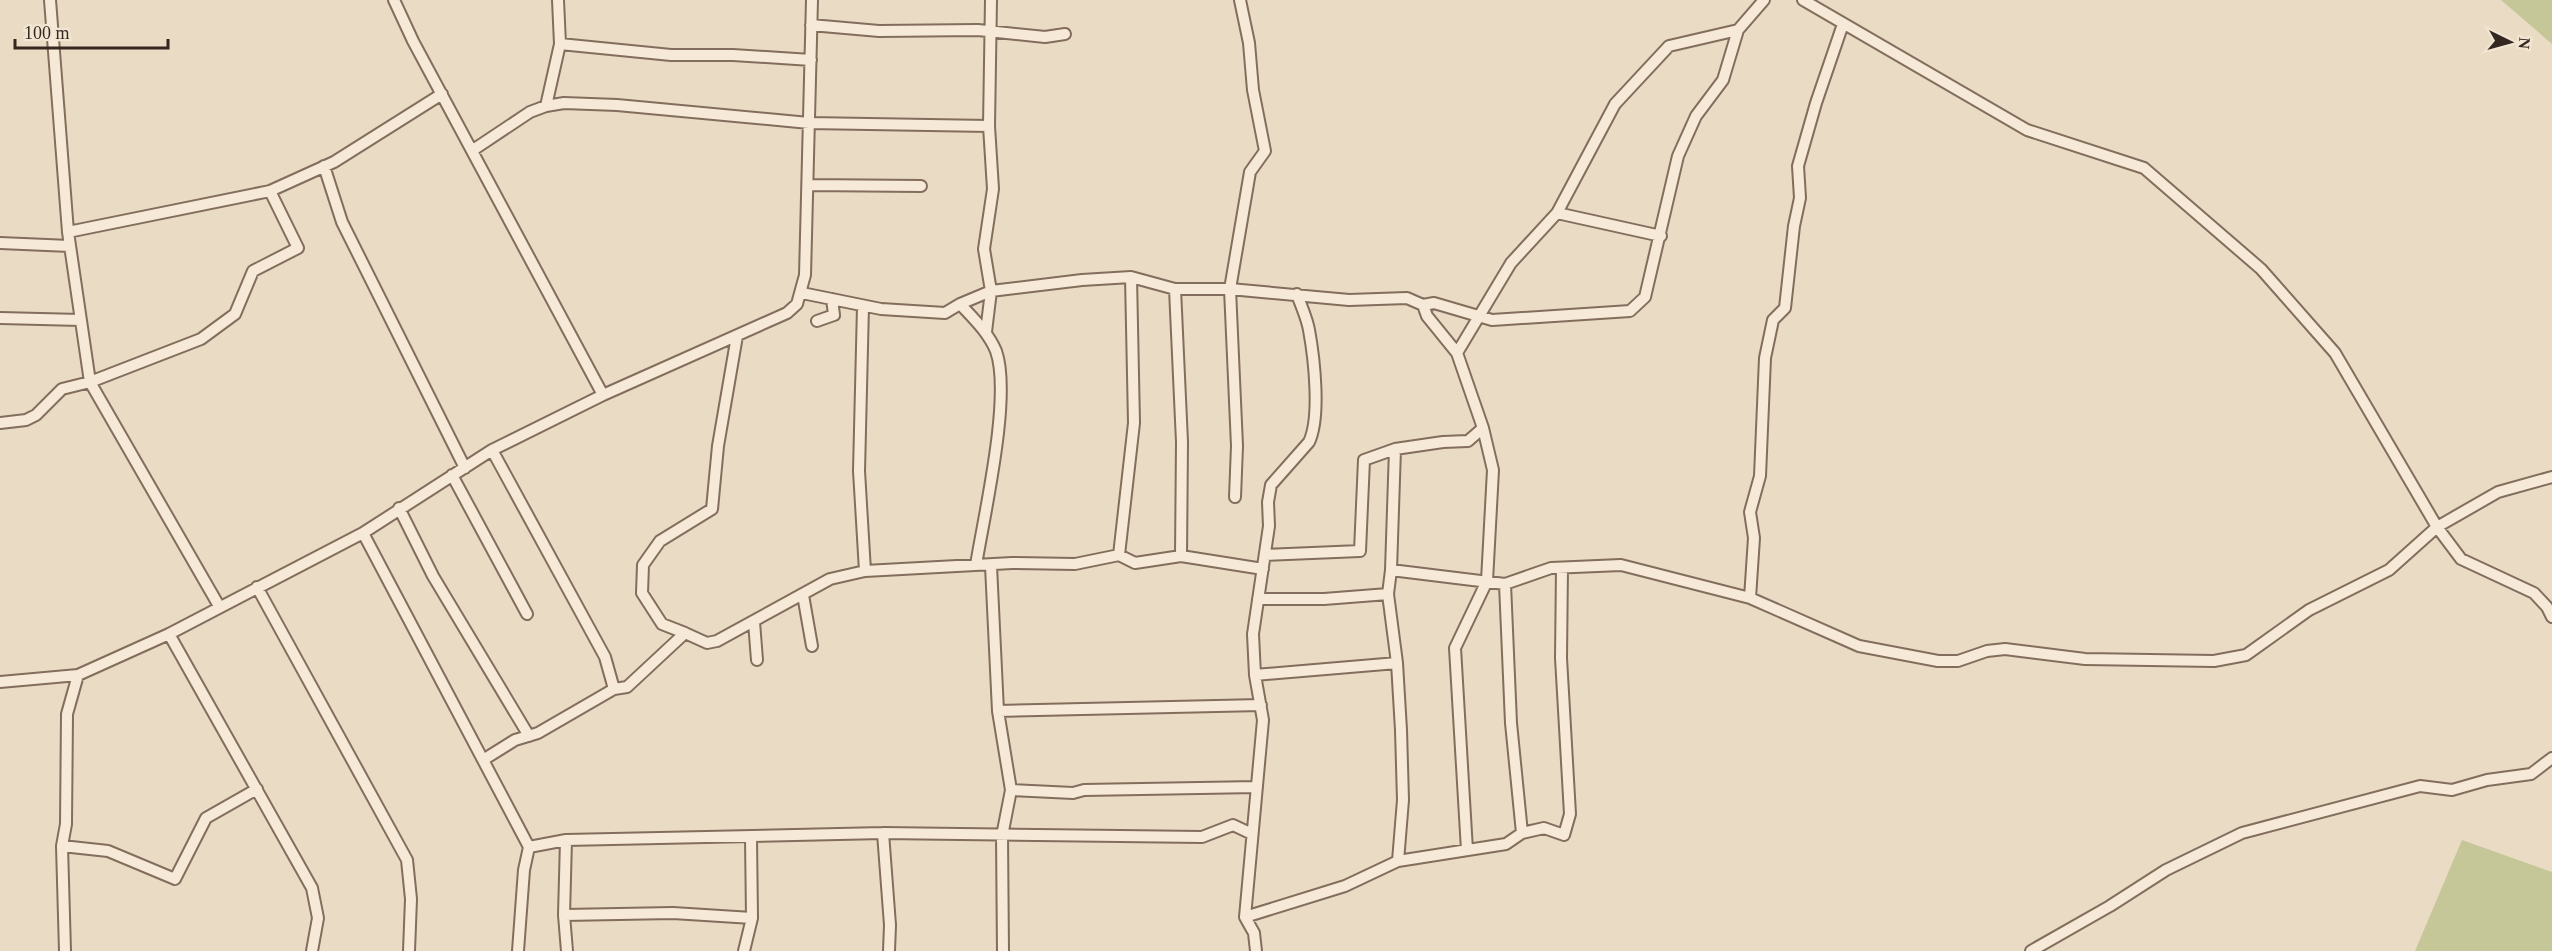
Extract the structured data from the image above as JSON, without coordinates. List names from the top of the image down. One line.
{"scale_bar":"100 m","north":"right"}
